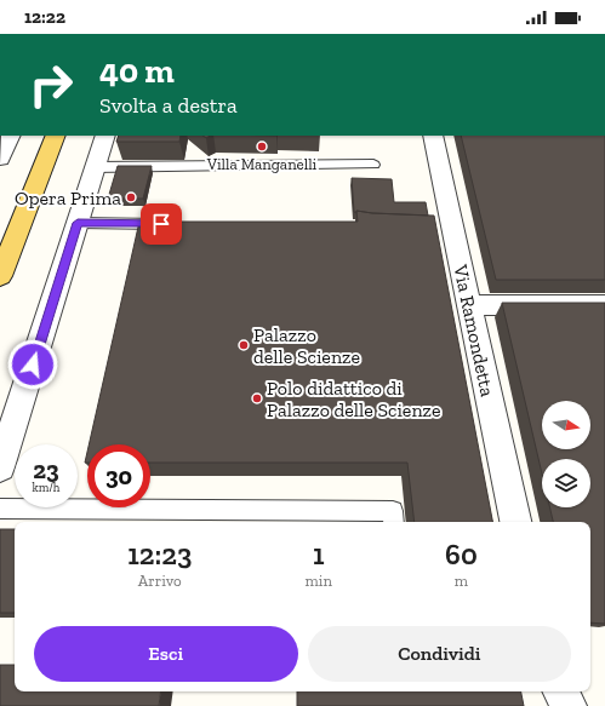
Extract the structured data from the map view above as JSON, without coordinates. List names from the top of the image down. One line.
{"streets":{"street":["Via Ramondetta"]},"places":["Villa Manganelli","Opera Prima","Palazzo delle Scienze","Polo didattico di Palazzo delle Scienze"],"north":"right","page":{"status":"12:22","turn":["40 m","Svolta a destra"],"speed":"23 km/h","limit":"30","eta":["12:23","Arrivo","1","min","60","m"],"buttons":["Esci","Condividi"]}}
